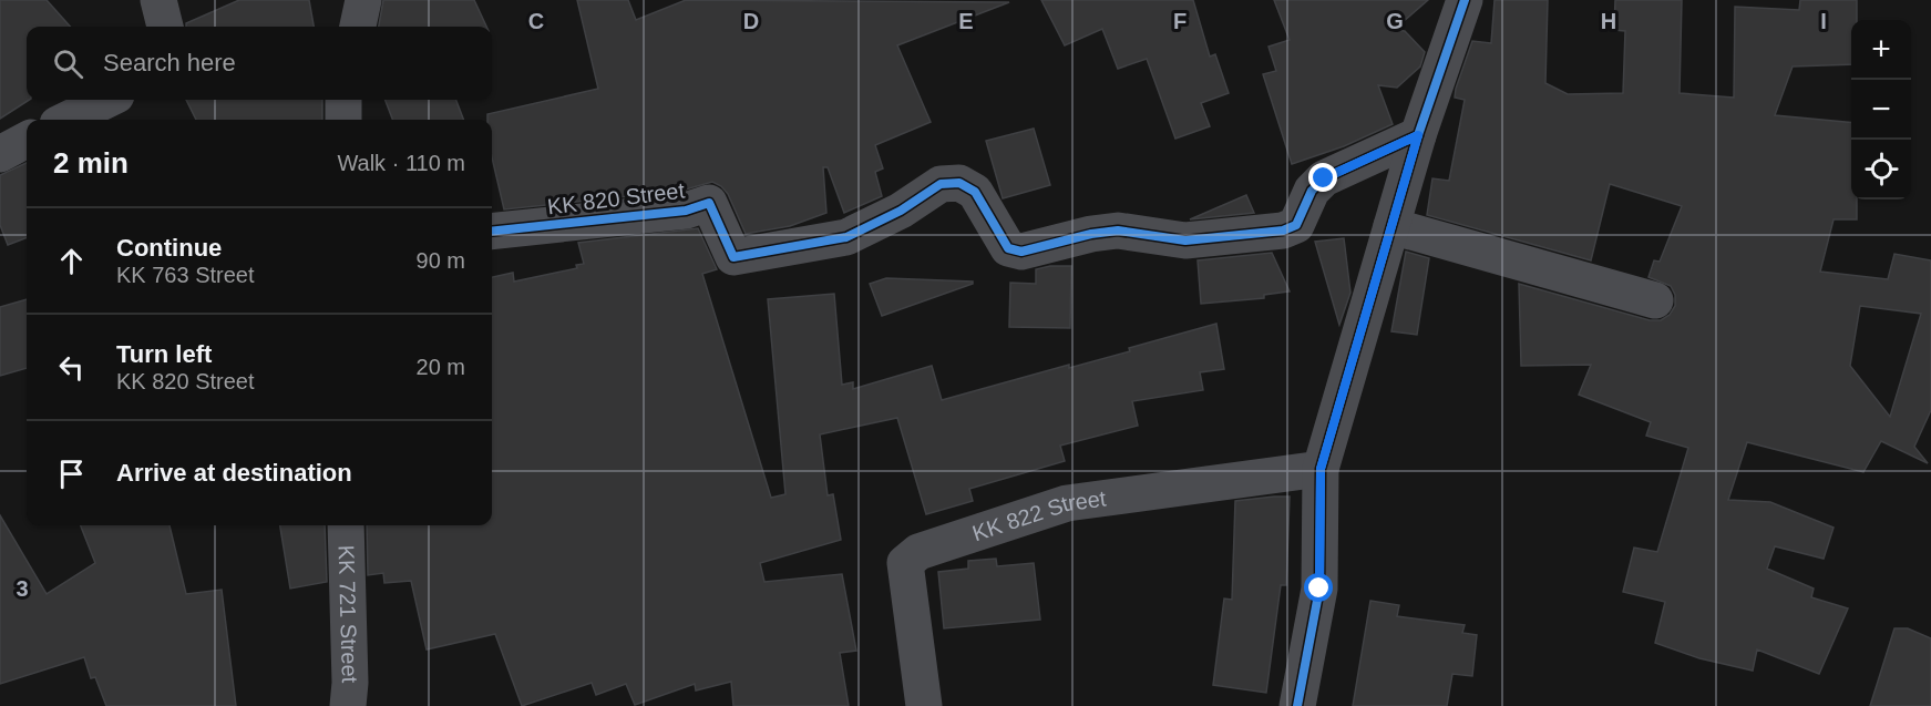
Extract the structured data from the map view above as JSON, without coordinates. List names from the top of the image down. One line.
{"streets":{"street":["KK 820 Street","KK 822 Street","KK 721 Street"]},"page":{"map_buttons":["+","−"],"search":"Search here","heading":["2 min","Walk · 110 m"],"list":[["Continue","KK 763 Street","90 m"],["Turn left","KK 820 Street","20 m"],"Arrive at destination"]},"grid":{"columns":["C","D","E","F","G","H","I"],"rows":["3"]}}
